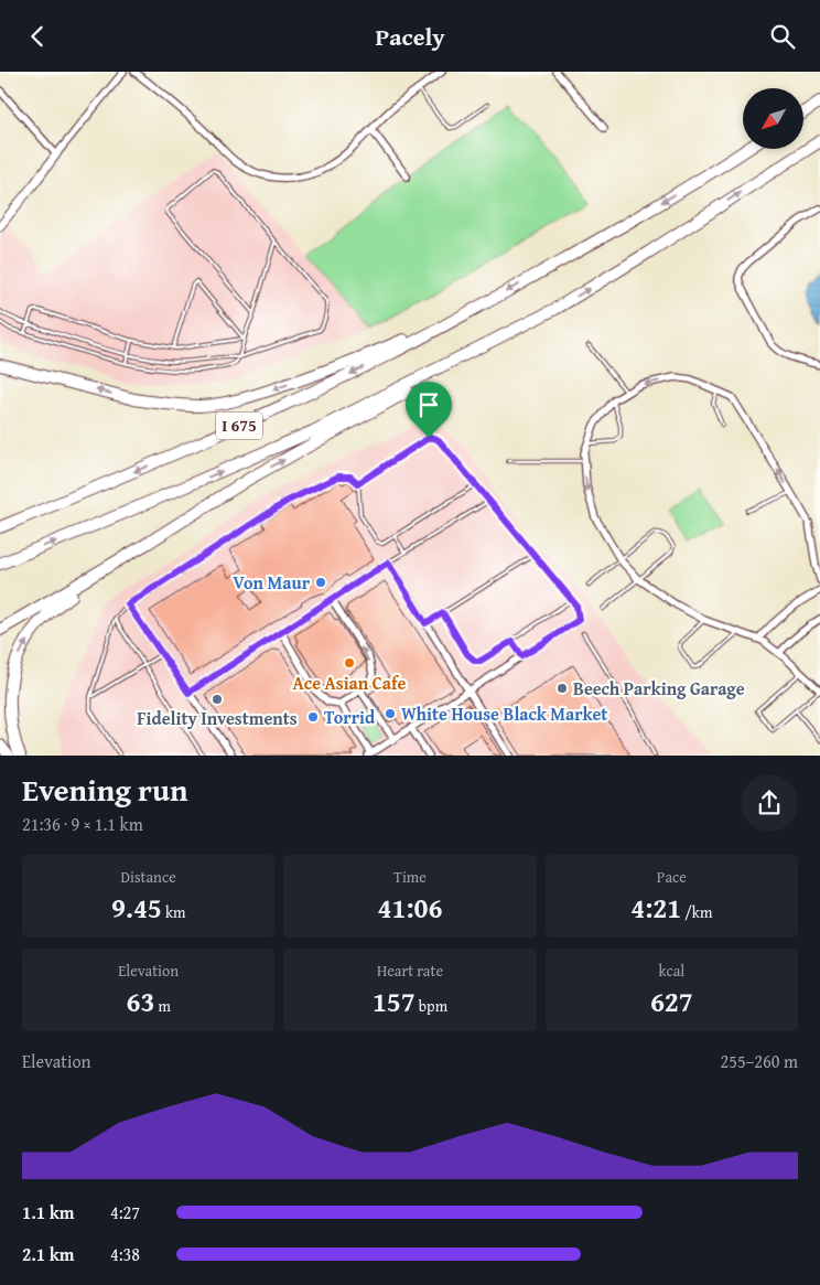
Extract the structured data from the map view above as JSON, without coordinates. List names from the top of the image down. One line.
{"streets":{"highway":["I 675"]},"places":["Von Maur","Ace Asian Cafe","Beech Parking Garage","Fidelity Investments","White House Black Market","Torrid"],"north":"bottom left","page":{"header":"Pacely","heading":["Evening run","21:36 · 9 × 1.1 km"],"stats":[["Distance","9.45 km"],["Time","41:06"],["Pace","4:21 /km"],["Elevation","63 m"],["Heart rate","157 bpm"],["kcal","627"]],"chart":["Elevation","255–260 m"],"list":[{"name":"1.1 km","note":"4:27"},{"name":"2.1 km","note":"4:38"}]}}
